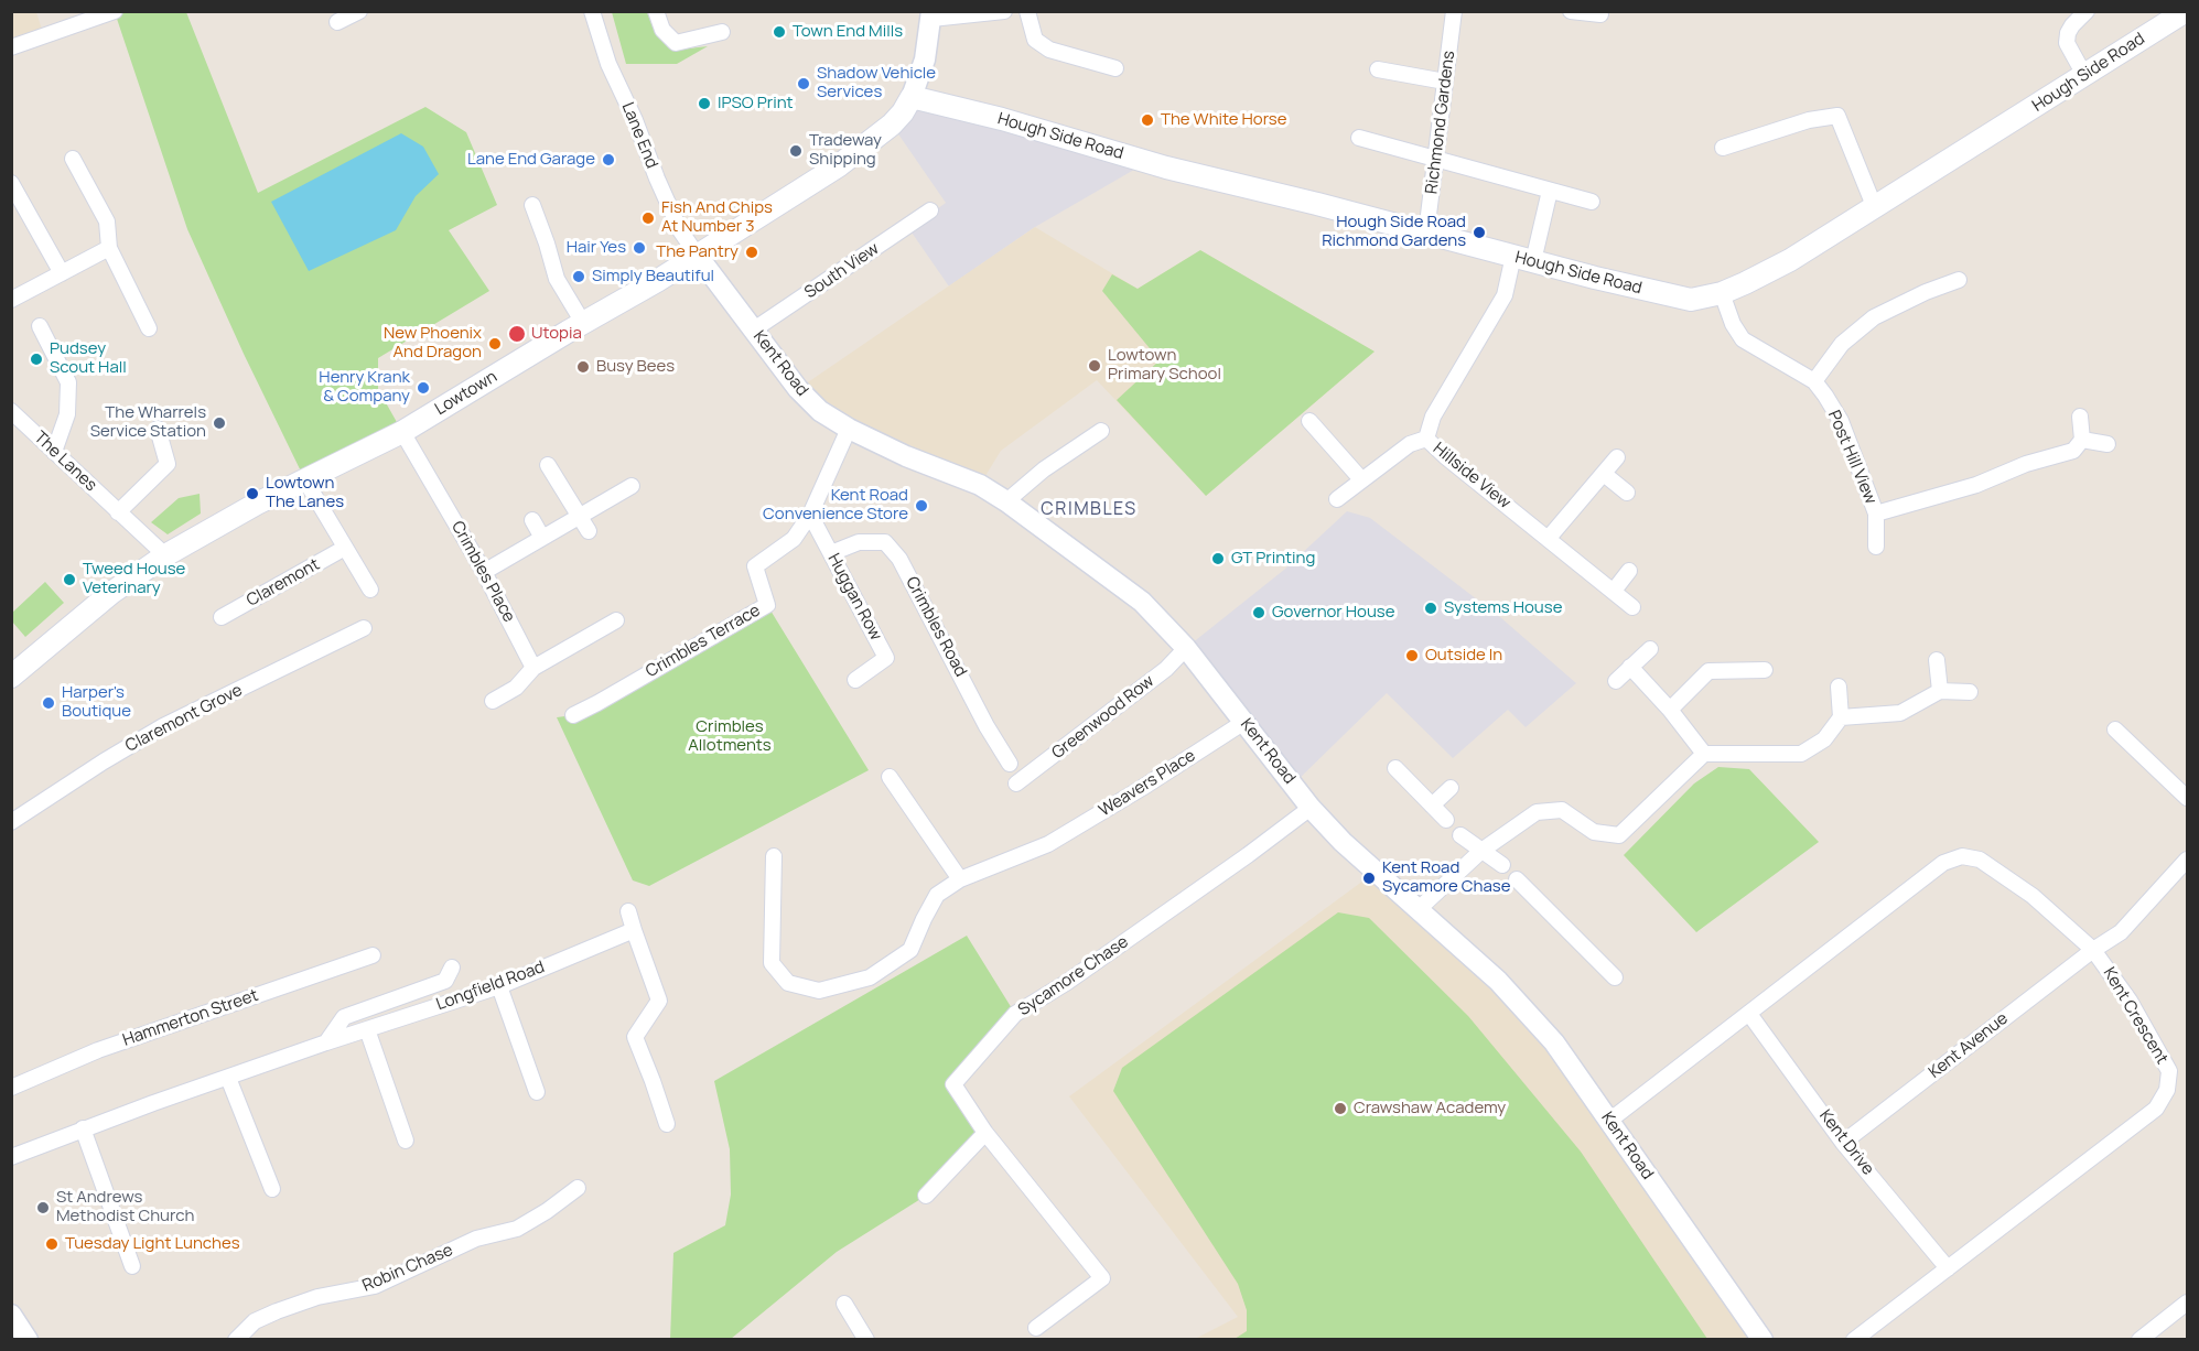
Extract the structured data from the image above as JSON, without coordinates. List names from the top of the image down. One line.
{"streets":{"main road":["Hough Side Road","Lowtown"],"street":["Richmond Gardens","Lane End","South View","Kent Road","Post Hill View","The Lanes","Hillside View","Crimbles Place","Claremont","Huggan Row","Crimbles Road","Crimbles Terrace","Greenwood Row","Claremont Grove","Weavers Place","Sycamore Chase","Longfield Road","Kent Crescent","Hammerton Street","Kent Avenue","Kent Drive","Robin Chase"]},"crossings":[["Hough Side Road","Richmond Gardens"],["Hough Side Road","Lowtown"],["Hough Side Road","Post Hill View"],["Hough Side Road","Hillside View"],["Lane End","Kent Road"],["Lane End","Lowtown"],["South View","Kent Road"],["Kent Road","Lowtown"],["Kent Road","Greenwood Row"],["Kent Road","Weavers Place"],["Kent Road","Sycamore Chase"],["Kent Road","Kent Crescent"],["Lowtown","The Lanes"],["Lowtown","Crimbles Place"],["Huggan Row","Crimbles Road"],["Huggan Row","Crimbles Terrace"],["Kent Crescent","Kent Avenue"],["Kent Crescent","Kent Drive"],["Kent Avenue","Kent Drive"]],"districts":["CRIMBLES"],"parks":["Crimbles Allotments"],"places":["Town End Mills","Shadow Vehicle Services","IPSO Print","The White Horse","Tradeway Shipping","Lane End Garage","Fish And Chips At Number 3","Hough Side Road Richmond Gardens","Hair Yes","The Pantry","Simply Beautiful","Utopia","New Phoenix And Dragon","Pudsey Scout Hall","Lowtown Primary School","Busy Bees","Henry Krank & Company","The Wharrels Service Station","Lowtown The Lanes","Kent Road Convenience Store","GT Printing","Tweed House Veterinary","Systems House","Governor House","Outside In","Harper's Boutique","Kent Road Sycamore Chase","Crawshaw Academy","St Andrews Methodist Church","Tuesday Light Lunches"]}
